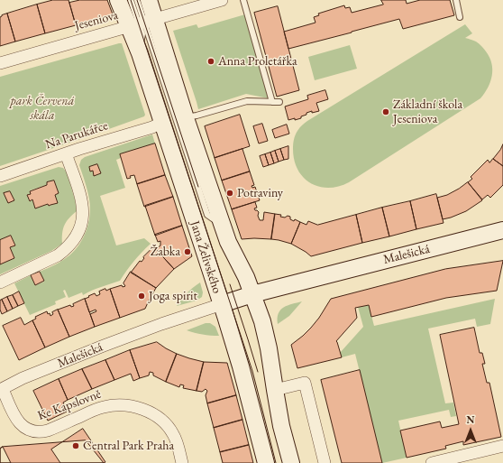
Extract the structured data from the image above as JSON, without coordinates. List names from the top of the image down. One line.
{"streets":{"main road":["Malešická","Jana Želivského"],"street":["Jeseniova","Na Parukářce","Ke Kapslovně"]},"crossings":[["Jeseniova","Jana Želivského"],["Na Parukářce","Jana Želivského"],["Malešická","Jana Želivského"],["Malešická","Ke Kapslovně"]],"parks":["park Červená skála"],"places":["Anna Proletářka","Základní škola Jeseniova","Potraviny","Žabka","Joga spirit","Central Park Praha"],"north":"top"}
